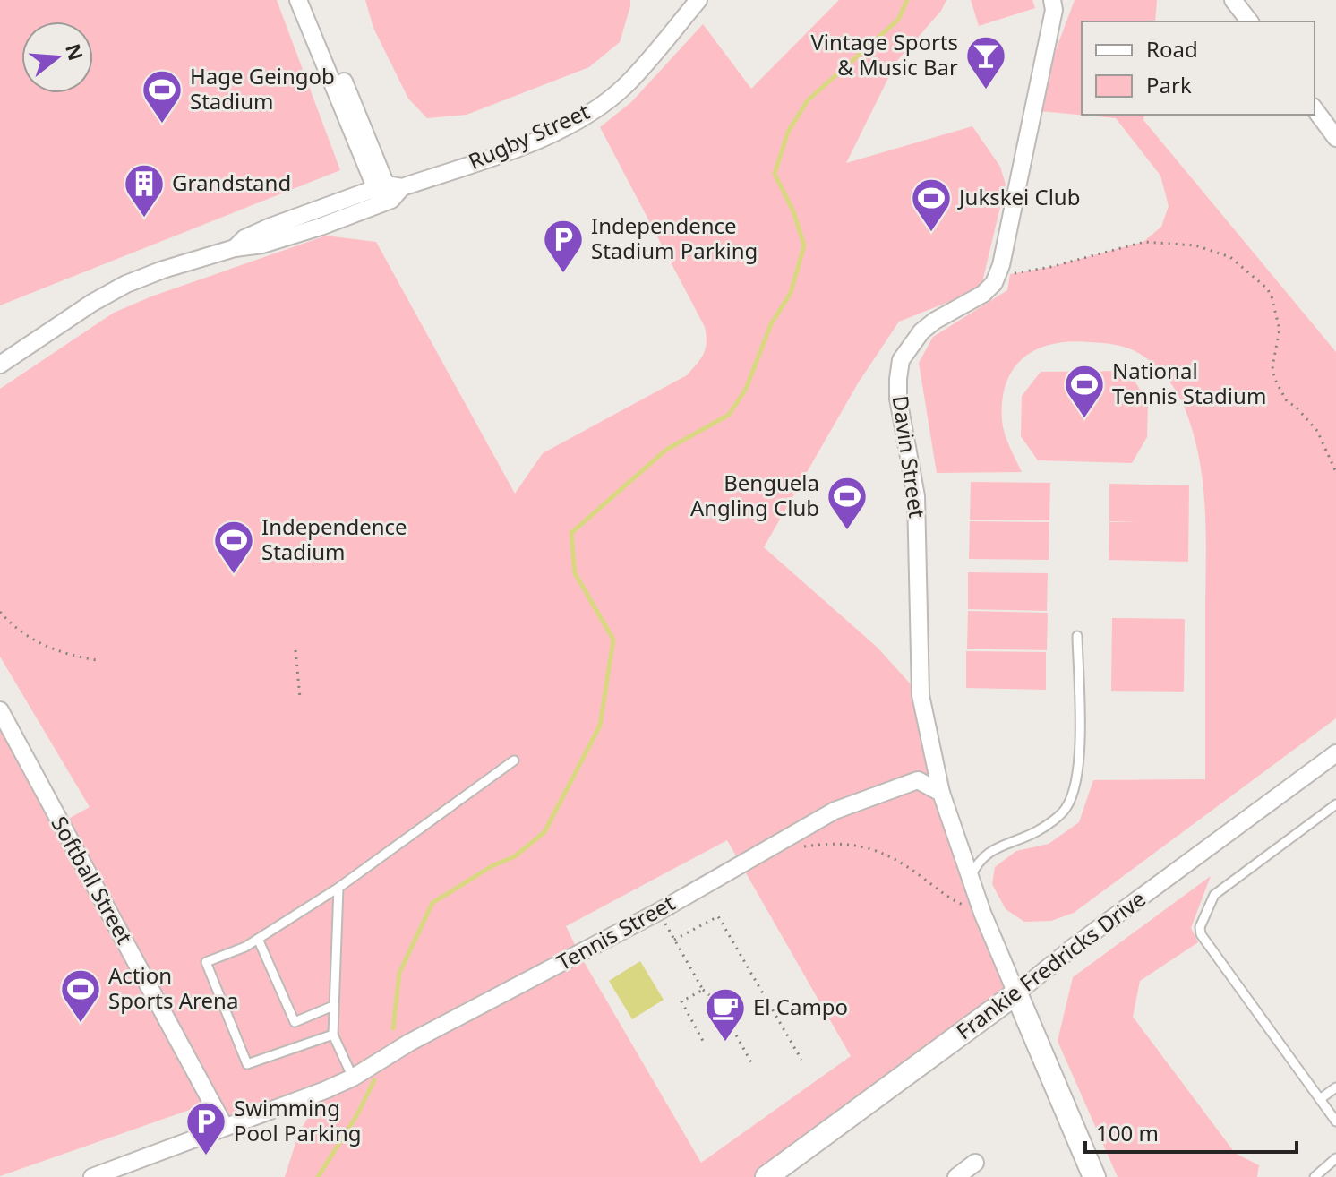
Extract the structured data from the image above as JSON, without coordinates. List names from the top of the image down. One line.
{"streets":{"street":["Rugby Street","Davin Street","Softball Street","Tennis Street","Frankie Fredricks Drive"]},"crossings":[["Davin Street","Tennis Street"],["Softball Street","Tennis Street"]],"places":{"bar":["Vintage Sports & Music Bar"],"sports":["Hage Geingob Stadium","Jukskei Club","National Tennis Stadium","Benguela Angling Club","Independence Stadium","Action Sports Arena"],"building":["Grandstand"],"parking":["Independence Stadium Parking","Swimming Pool Parking"],"cafe":["El Campo"]},"legend":["Road","Park"],"scale_bar":"100 m","north":"right"}
